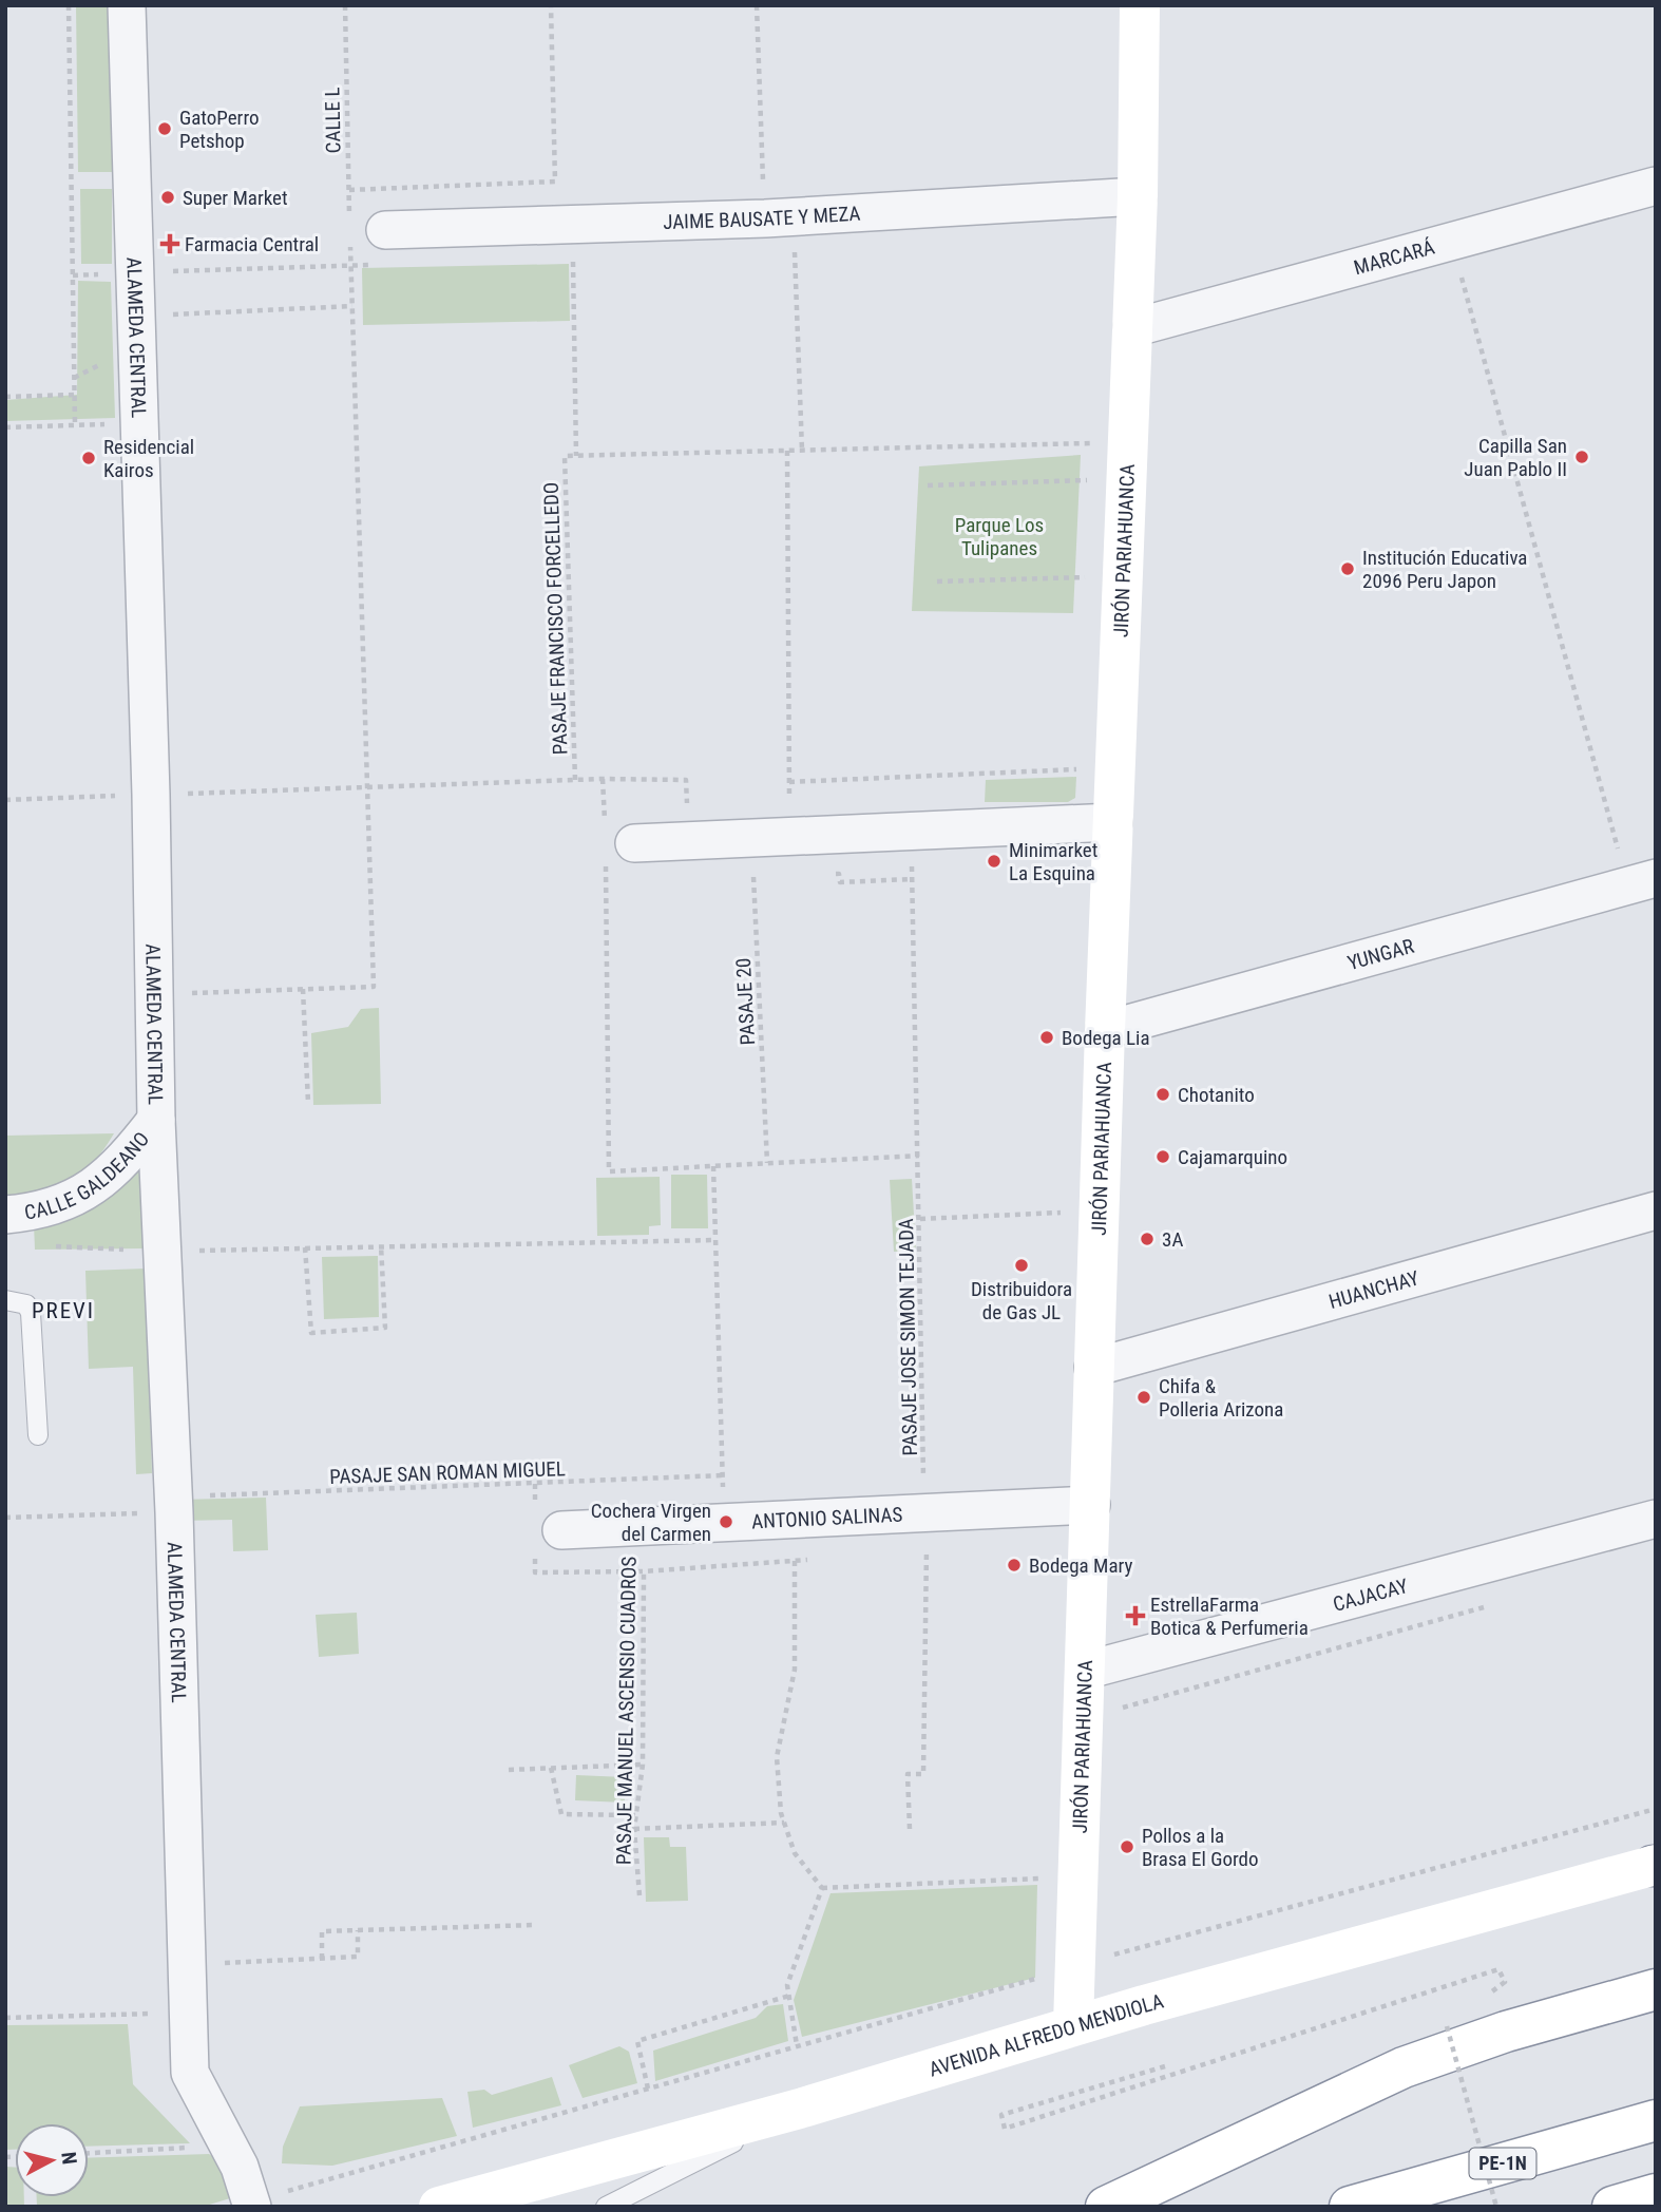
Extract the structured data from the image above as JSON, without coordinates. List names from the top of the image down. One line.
{"streets":{"main road":["JIRÓN PARIAHUANCA","AVENIDA ALFREDO MENDIOLA","PE-1N"],"street":["JAIME BAUSATE Y MEZA","MARCARÁ","ALAMEDA CENTRAL","YUNGAR","CALLE GALDEANO","HUANCHAY","ANTONIO SALINAS","CAJACAY"],"path":["CALLE L","PASAJE FRANCISCO FORCELLEDO","PASAJE 20","PASAJE JOSE SIMON TEJADA","PASAJE SAN ROMAN MIGUEL","PASAJE MANUEL ASCENSIO CUADROS"]},"crossings":[["JAIME BAUSATE Y MEZA","JIRÓN PARIAHUANCA"],["MARCARÁ","JIRÓN PARIAHUANCA"],["ALAMEDA CENTRAL","CALLE GALDEANO"],["ALAMEDA CENTRAL","PASAJE SAN ROMAN MIGUEL"],["JIRÓN PARIAHUANCA","YUNGAR"],["JIRÓN PARIAHUANCA","HUANCHAY"],["JIRÓN PARIAHUANCA","ANTONIO SALINAS"],["JIRÓN PARIAHUANCA","CAJACAY"],["JIRÓN PARIAHUANCA","AVENIDA ALFREDO MENDIOLA"],["PASAJE JOSE SIMON TEJADA","ANTONIO SALINAS"],["ANTONIO SALINAS","PASAJE MANUEL ASCENSIO CUADROS"]],"districts":["PREVI"],"parks":["Parque Los Tulipanes"],"places":{"other":["GatoPerro Petshop","Super Market","Capilla San Juan Pablo II","Residencial Kairos","Institución Educativa 2096 Peru Japon","Minimarket La Esquina","Bodega Lia","Chotanito","Cajamarquino","3A","Distribuidora de Gas JL","Chifa & Polleria Arizona","Cochera Virgen del Carmen","Bodega Mary","Pollos a la Brasa El Gordo"],"health":["Farmacia Central","EstrellaFarma Botica & Perfumeria"]},"north":"right"}
